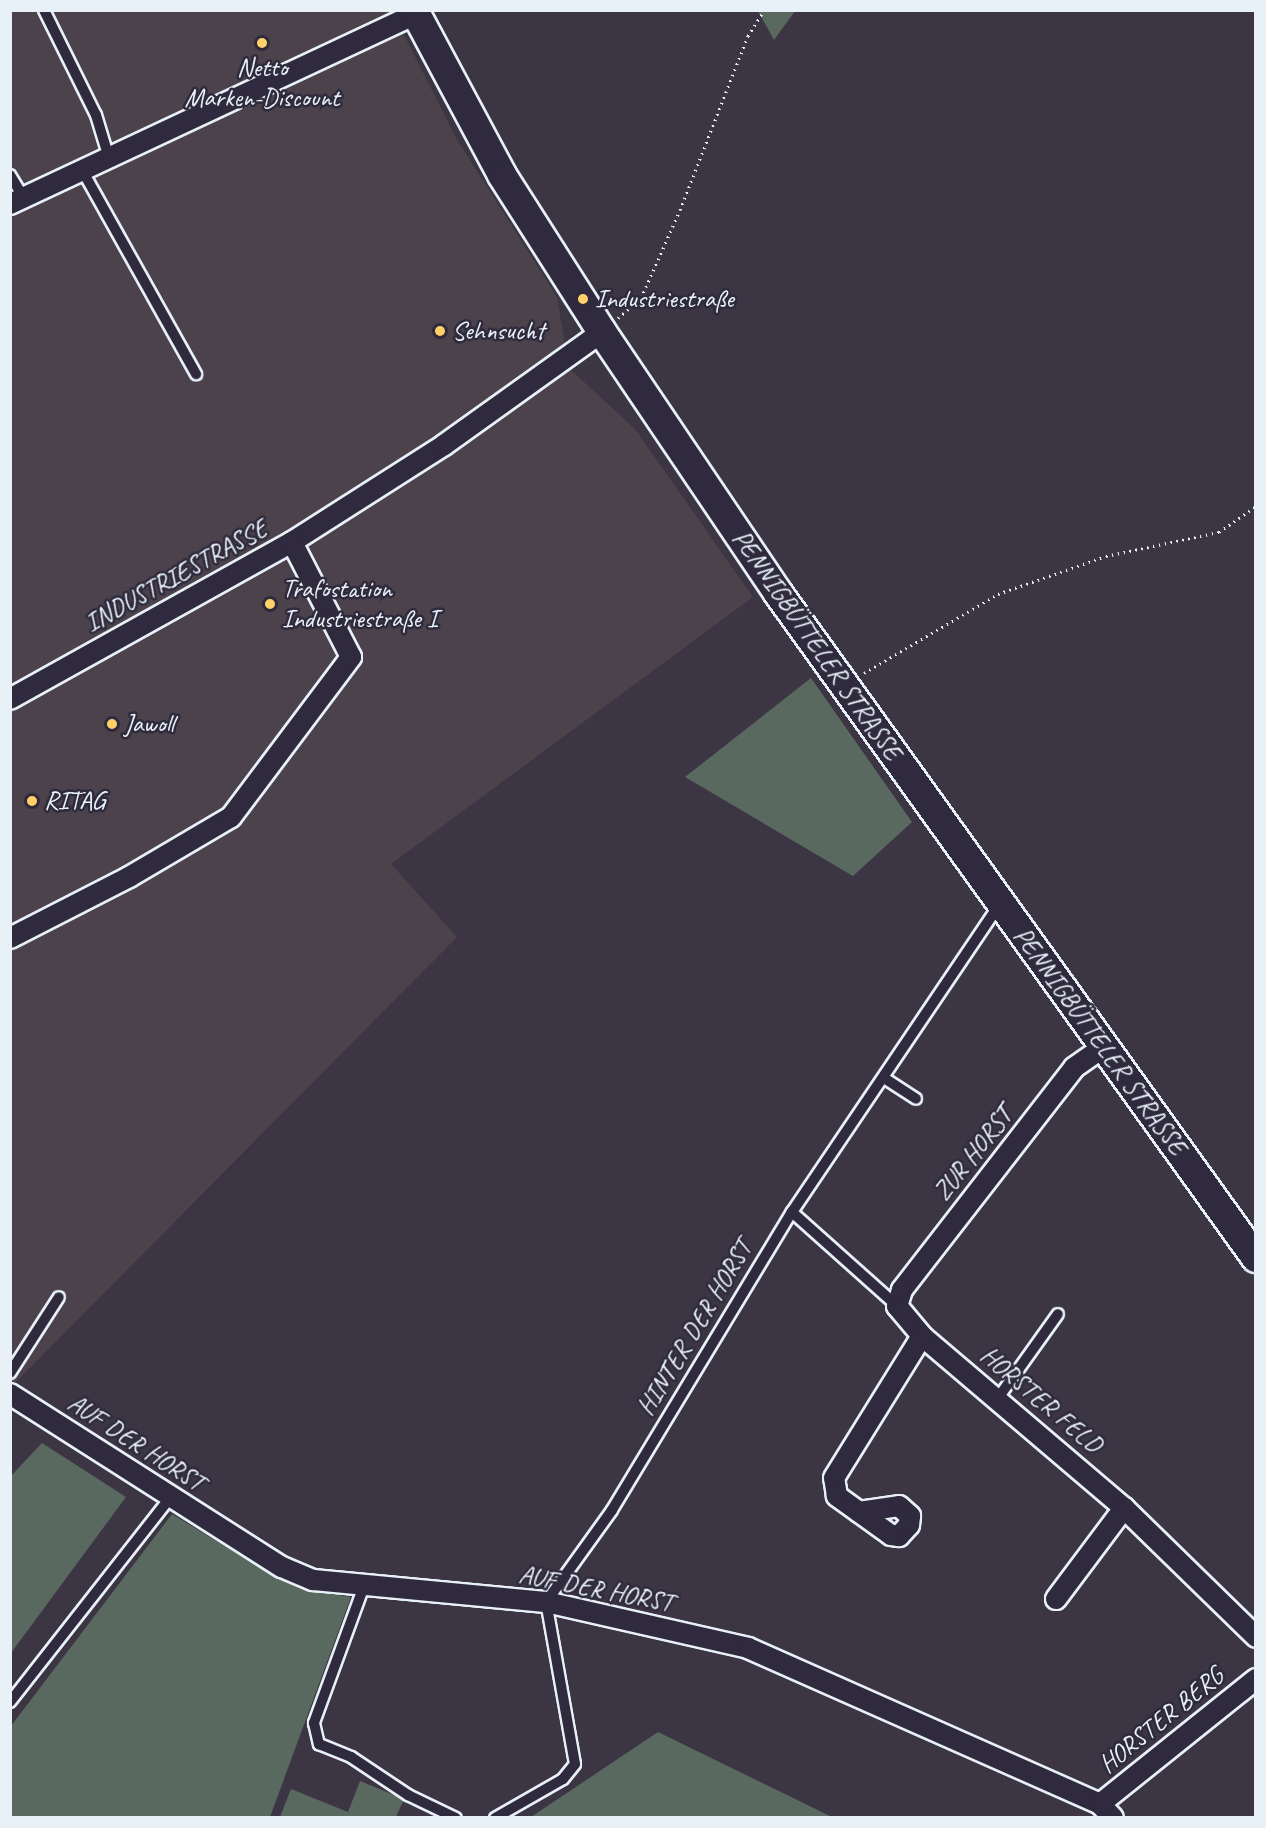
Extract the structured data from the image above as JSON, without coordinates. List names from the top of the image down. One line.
{"streets":{"street":["INDUSTRIESTRASSE","PENNIGBÜTTELER STRASSE","ZUR HORST","HORSTER FELD","AUF DER HORST","HORSTER BERG"],"lane":["HINTER DER HORST"]},"crossings":[["INDUSTRIESTRASSE","PENNIGBÜTTELER STRASSE"],["PENNIGBÜTTELER STRASSE","ZUR HORST"],["PENNIGBÜTTELER STRASSE","HINTER DER HORST"],["ZUR HORST","HORSTER FELD"],["HINTER DER HORST","HORSTER FELD"],["HINTER DER HORST","AUF DER HORST"],["AUF DER HORST","HORSTER BERG"]],"places":["Netto Marken-Discount","Industriestraße","Sehnsucht","Trafostation Industriestraße I","Jawoll","RITAG"]}
